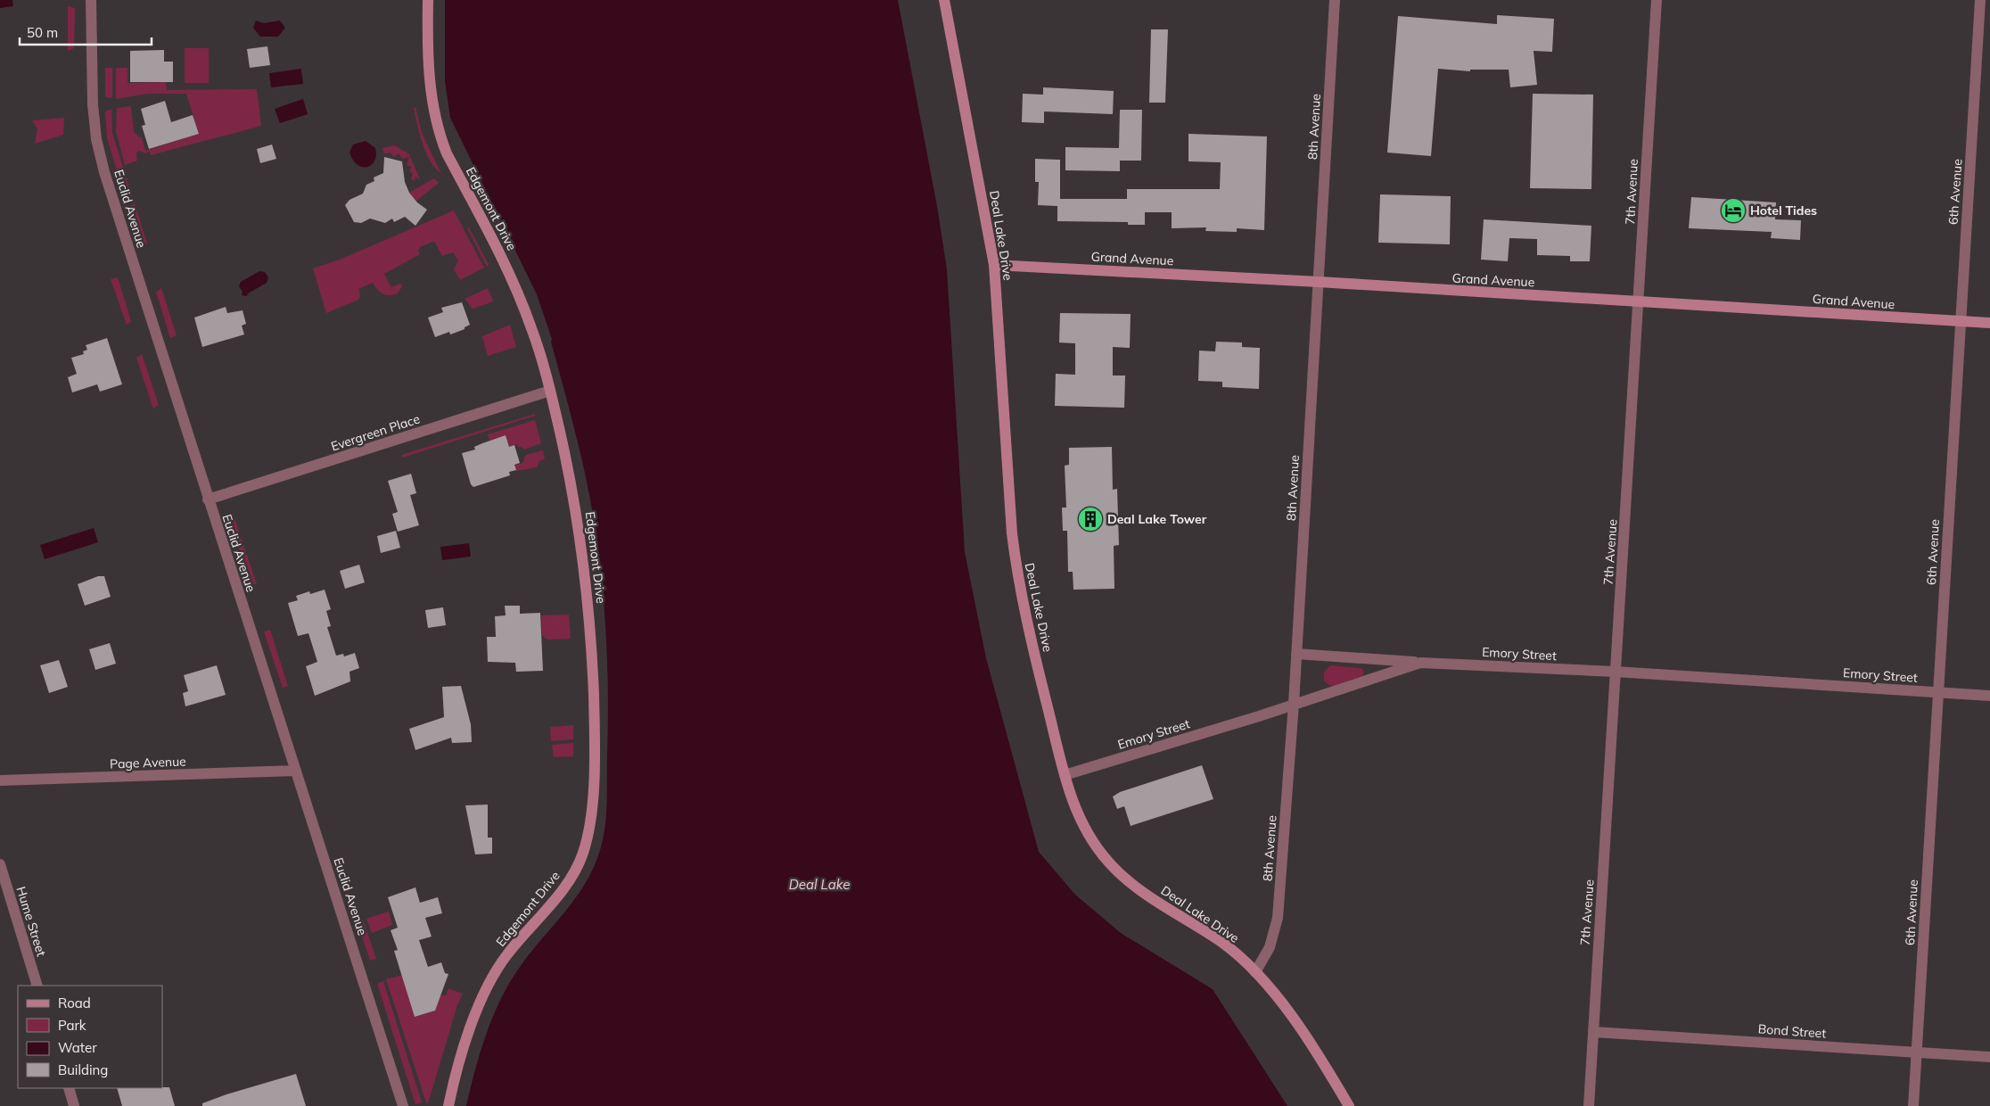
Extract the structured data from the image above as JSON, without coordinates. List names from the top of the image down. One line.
{"streets":{"street":["8th Avenue","7th Avenue","6th Avenue","Euclid Avenue","Edgemont Drive","Deal Lake Drive","Grand Avenue","Evergreen Place","Emory Street","Page Avenue","Hume Street","Bond Street"]},"crossings":[["8th Avenue","Deal Lake Drive"],["8th Avenue","Grand Avenue"],["8th Avenue","Emory Street"],["7th Avenue","Grand Avenue"],["7th Avenue","Emory Street"],["7th Avenue","Bond Street"],["6th Avenue","Grand Avenue"],["6th Avenue","Emory Street"],["6th Avenue","Bond Street"],["Euclid Avenue","Evergreen Place"],["Euclid Avenue","Page Avenue"],["Edgemont Drive","Evergreen Place"],["Deal Lake Drive","Grand Avenue"],["Deal Lake Drive","Emory Street"]],"water":["Deal Lake"],"places":{"hotel":["Hotel Tides"],"building":["Deal Lake Tower"]},"legend":["Road","Park","Water","Building"],"scale_bar":"50 m"}
